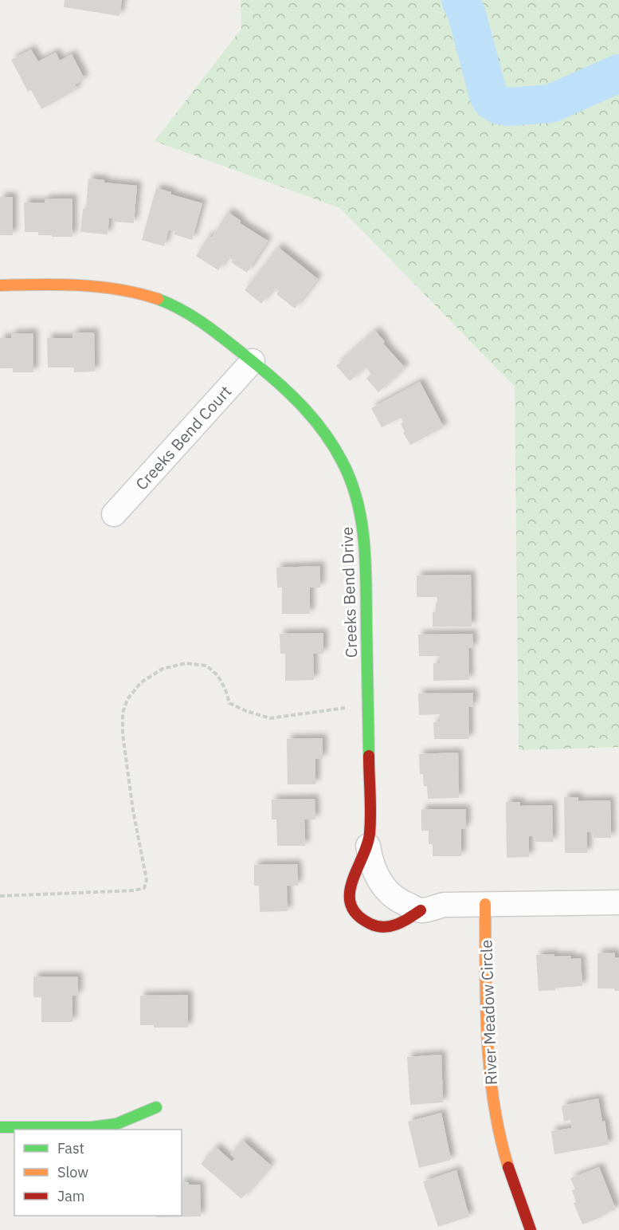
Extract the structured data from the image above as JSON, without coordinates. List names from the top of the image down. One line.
{"streets":{"street":["Creeks Bend Court","Creeks Bend Drive","River Meadow Circle"]},"crossings":[["Creeks Bend Court","Creeks Bend Drive"]],"legend":["Fast","Slow","Jam"]}
